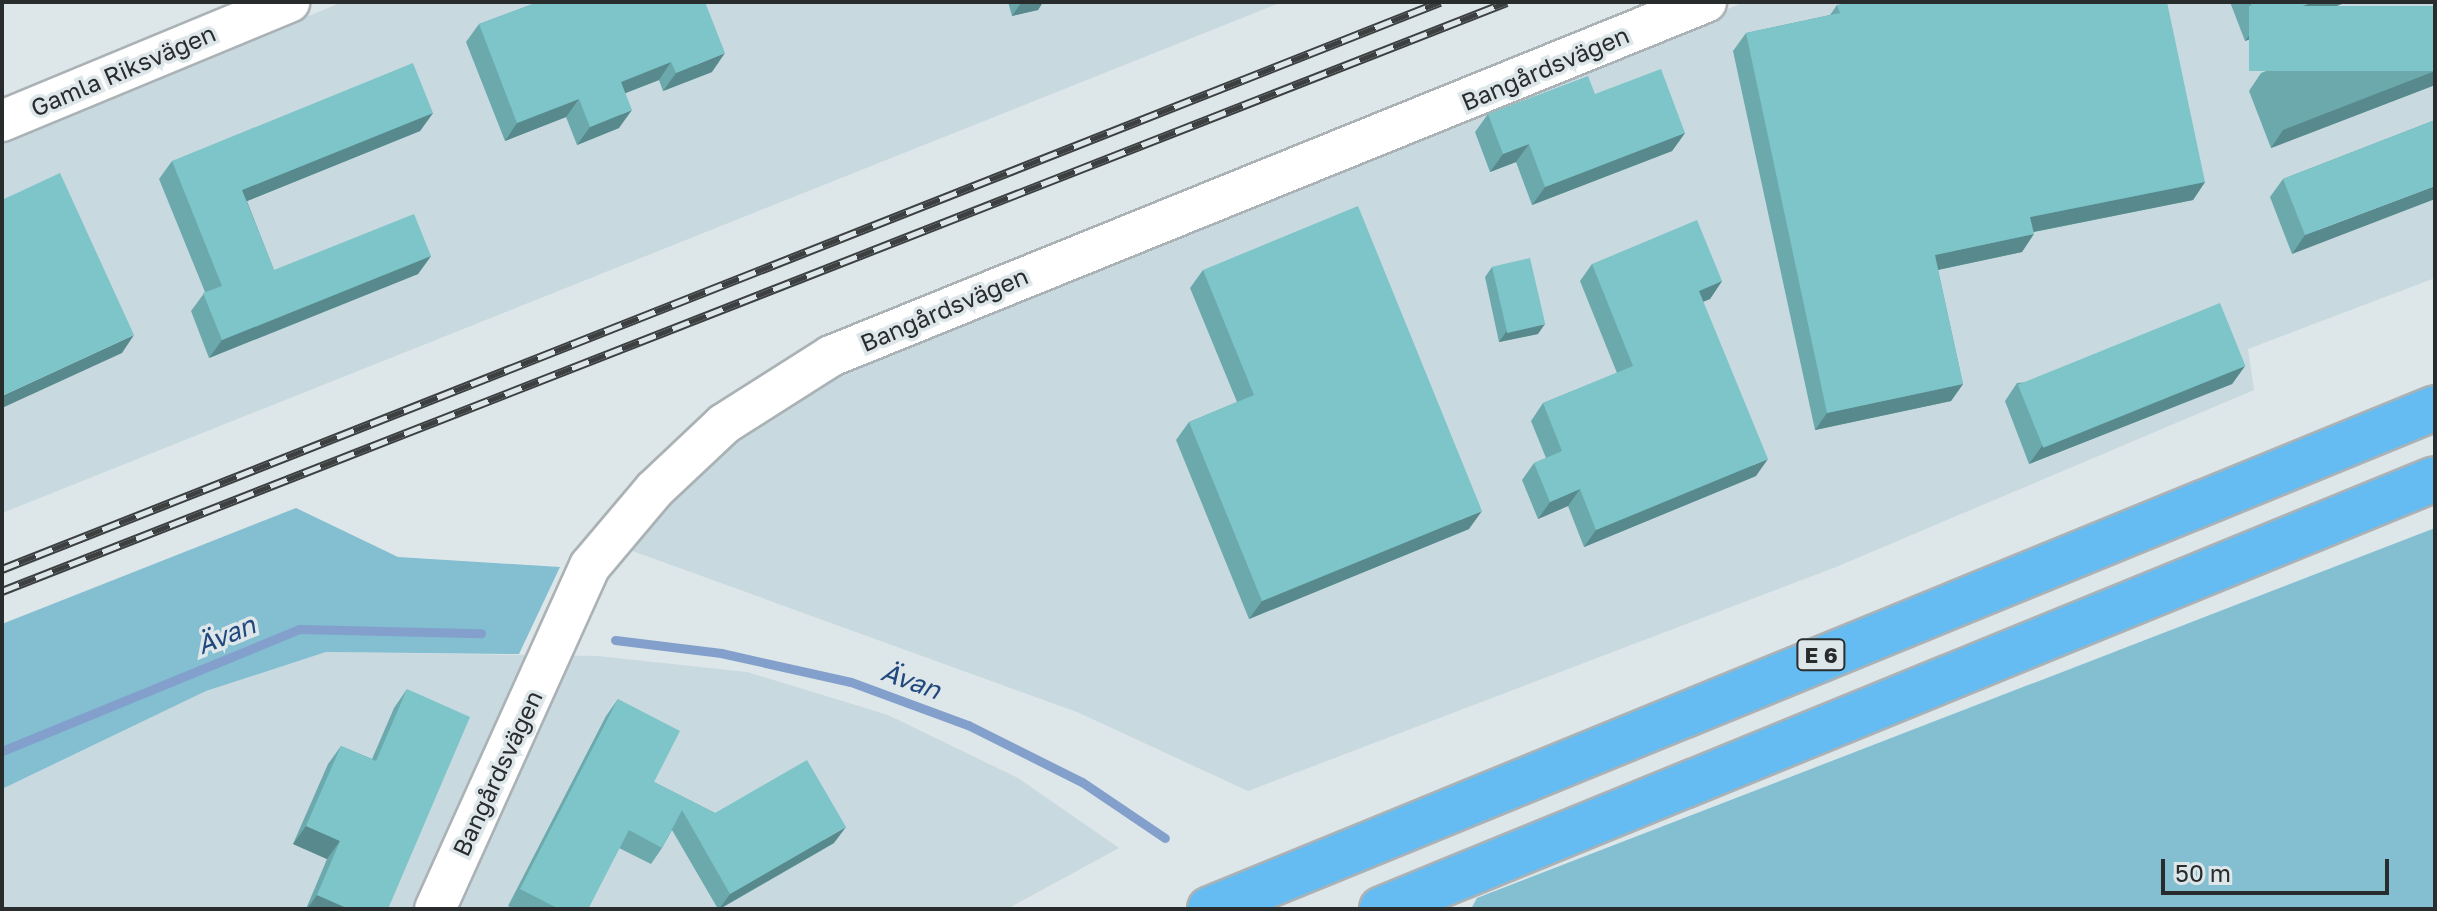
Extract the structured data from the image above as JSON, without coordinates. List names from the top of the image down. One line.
{"streets":{"highway":["E 6"],"street":["Bangårdsvägen","Gamla Riksvägen"]},"water":["Ävan"],"scale_bar":"50 m"}
